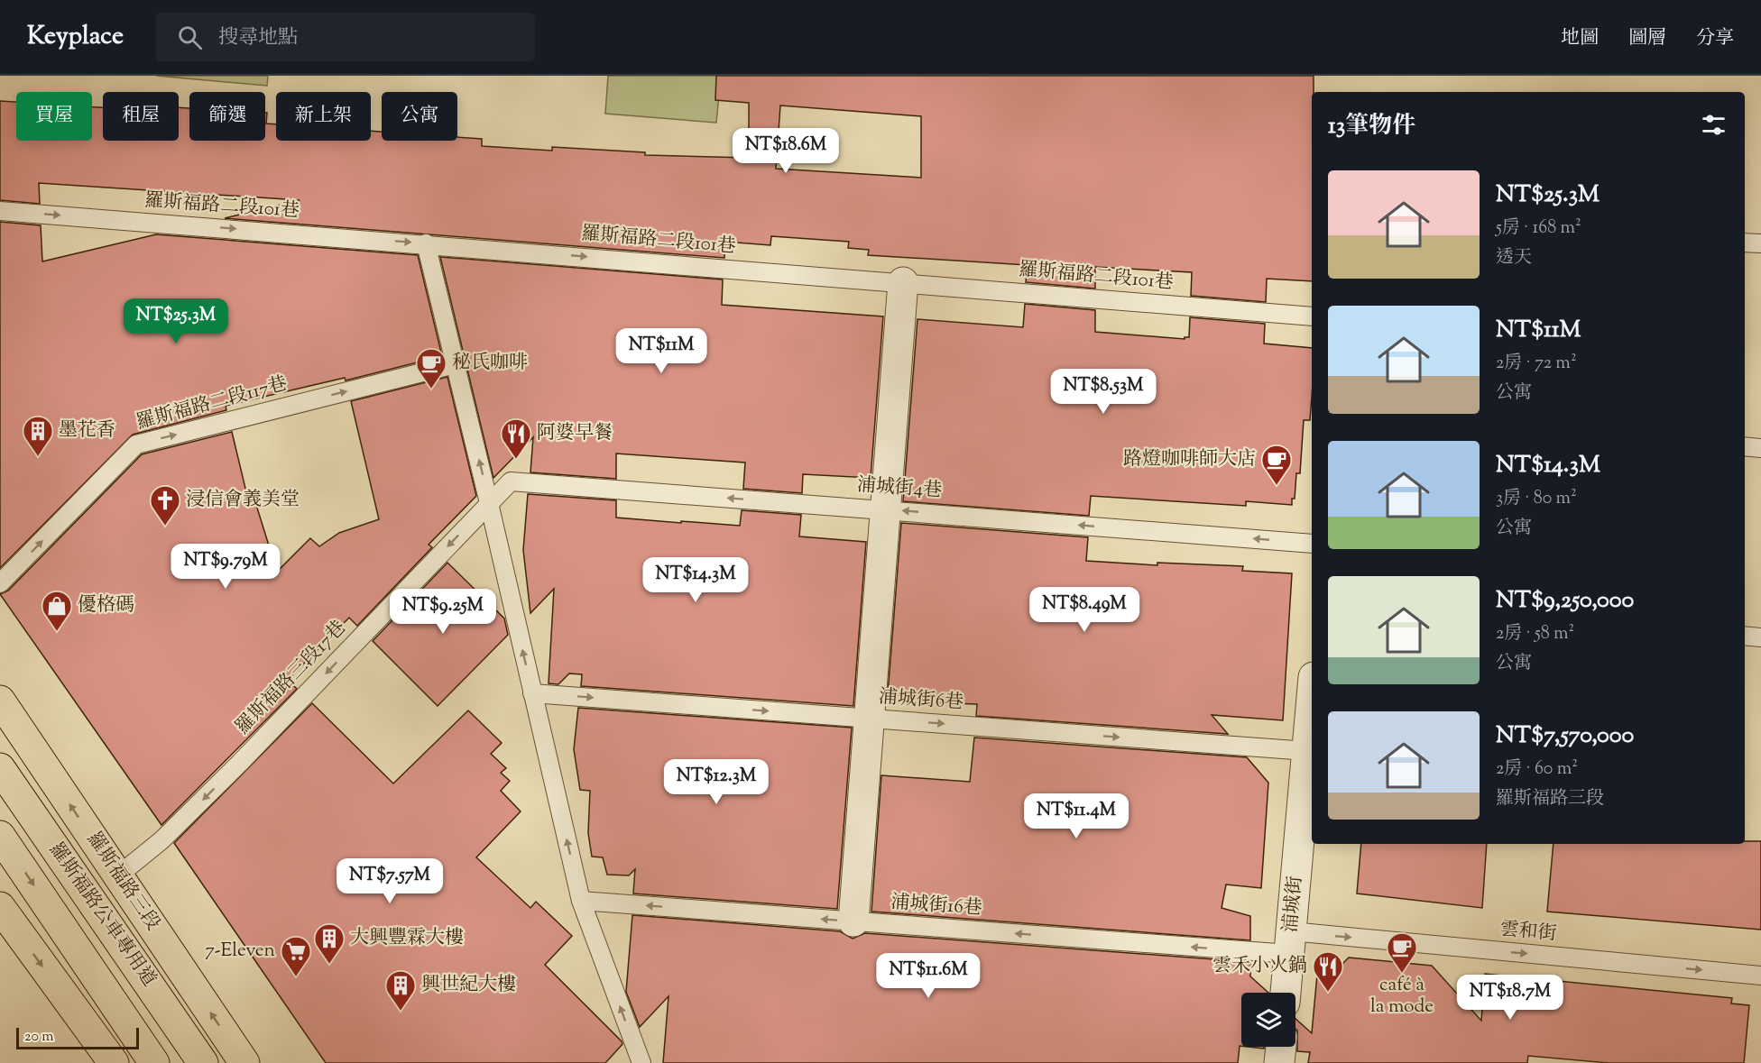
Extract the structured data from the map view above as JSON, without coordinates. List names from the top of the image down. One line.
{"streets":{"main road":["羅斯福路三段","羅斯福路公車專用道"],"street":["浦城街"],"lane":["羅斯福路二段101巷","羅斯福路二段117巷","浦城街4巷","羅斯福路三段17巷","浦城街6巷","浦城街16巷","雲和街"]},"crossings":[["浦城街4巷","羅斯福路三段17巷"],["羅斯福路三段17巷","羅斯福路三段"],["浦城街6巷","浦城街"],["浦城街","浦城街16巷"],["浦城街","雲和街"],["浦城街16巷","雲和街"]],"one_way":["羅斯福路二段101巷","羅斯福路二段117巷","浦城街4巷","羅斯福路三段17巷","浦城街6巷","浦城街16巷","雲和街"],"places":{"cafe":["秘氏咖啡","路燈咖啡師大店","café à la mode"],"building":["墨花香","大興豐霖大樓","興世紀大樓"],"restaurant":["阿婆早餐","雲禾小火鍋"],"church":["浸信會義美堂"],"shop":["優格碼"],"supermarket":["7-Eleven"]},"scale_bar":"20 m","page":{"header":"Keyplace","search":"搜尋地點","nav":["地圖","圖層","分享"],"chip":["買屋","租屋","篩選","新上架","公寓"],"heading":"13筆物件","price":["NT$18.6M","NT$25.3M","NT$11M","NT$8.53M","NT$9.79M","NT$14.3M","NT$8.49M","NT$9.25M","NT$12.3M","NT$11.4M","NT$7.57M","NT$11.6M","NT$18.7M"],"list":[{"name":"NT$25.3M","note":"5房 · 168 m² · 透天"},{"name":"NT$11M","note":"2房 · 72 m² · 公寓"},{"name":"NT$14.3M","note":"3房 · 80 m² · 公寓"},{"name":"NT$9,250,000","note":"2房 · 58 m² · 公寓"},{"name":"NT$7,570,000","note":"2房 · 60 m² · 羅斯福路三段"}],"scale":"20 m"}}
